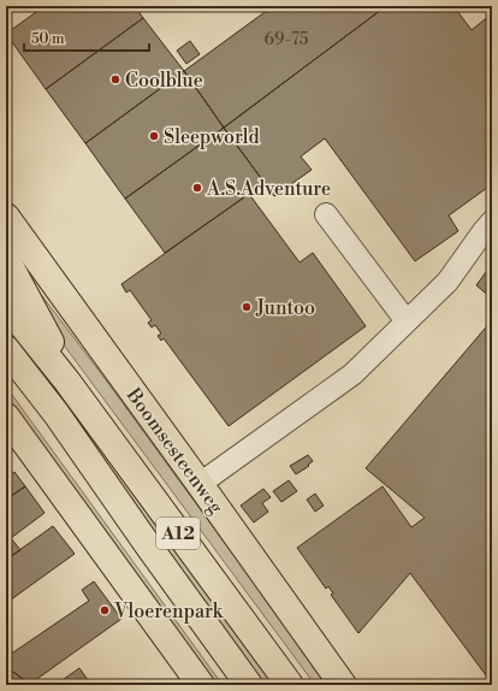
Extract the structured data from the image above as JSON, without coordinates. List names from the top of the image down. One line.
{"streets":{"main road":["Boomsesteenweg","A12"]},"places":["Coolblue","Sleepworld","A.S.Adventure","Juntoo","Vloerenpark"],"house_numbers":["69-75"],"scale_bar":"50 m"}
